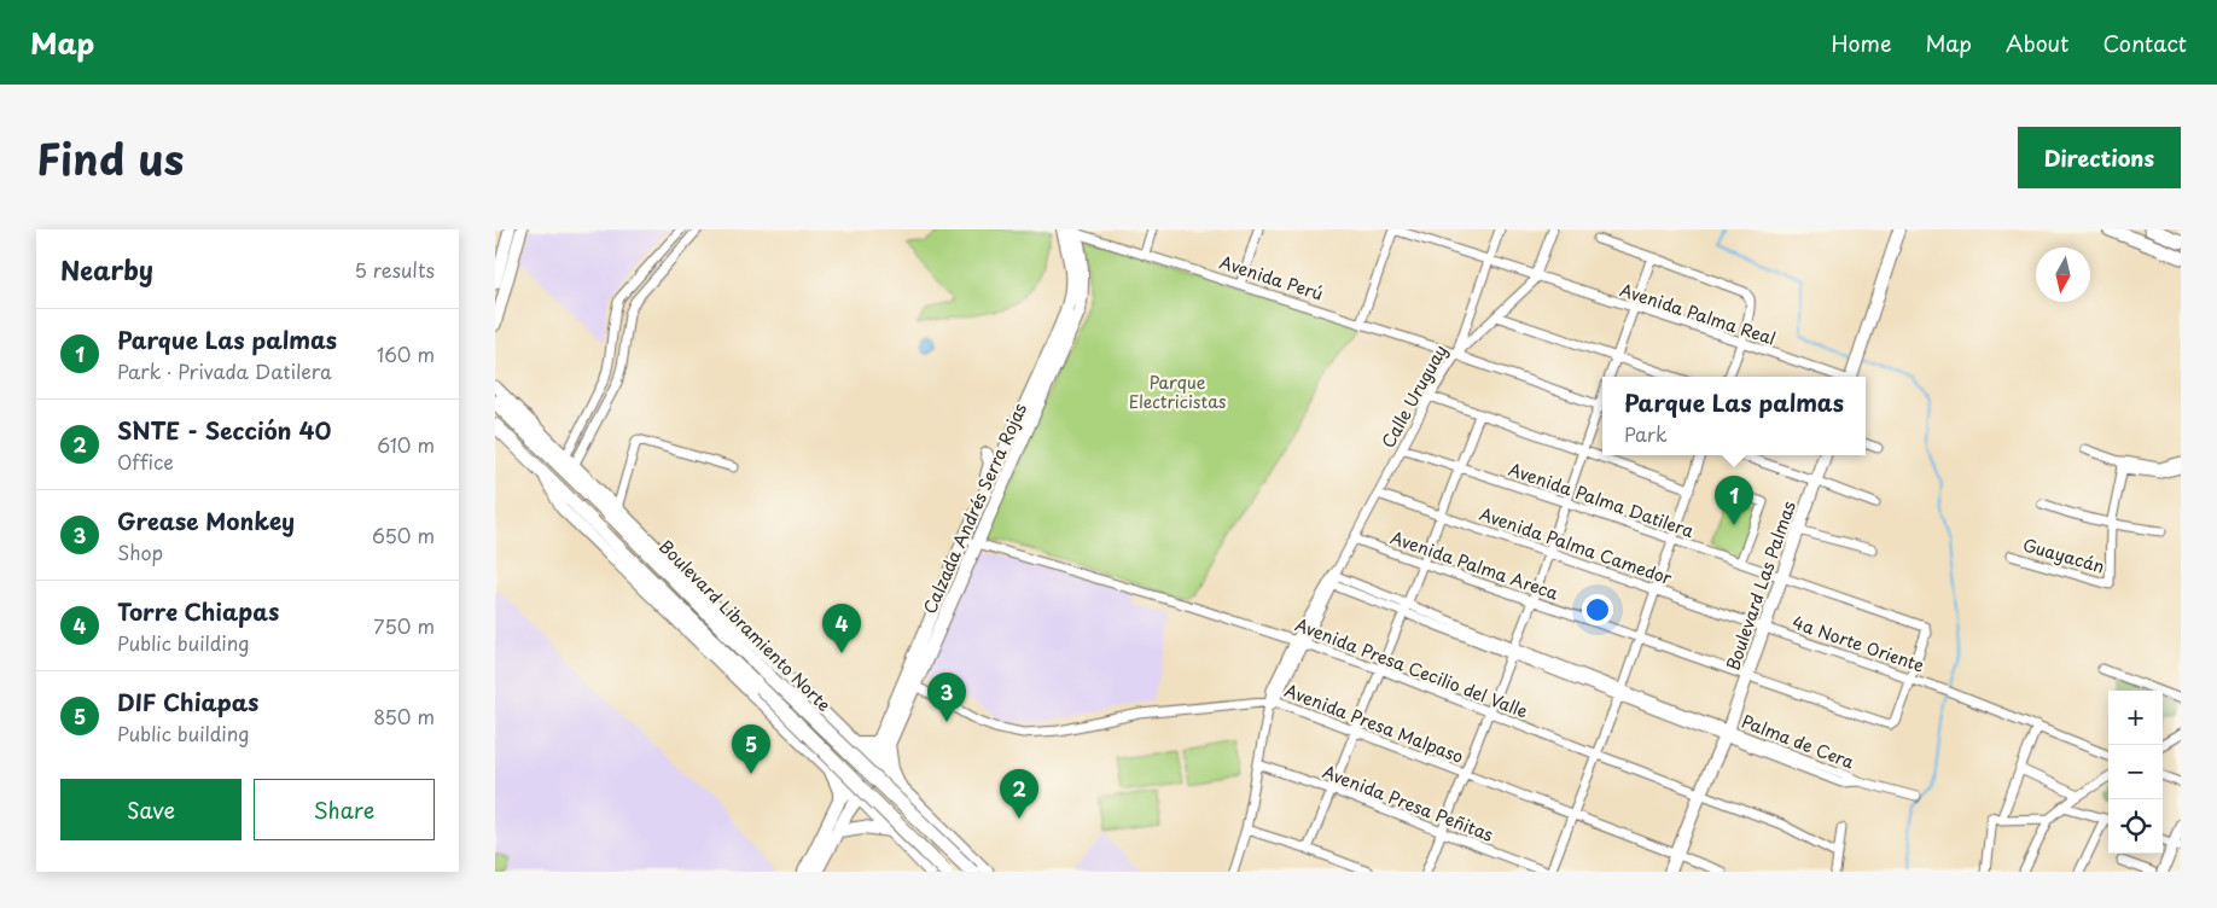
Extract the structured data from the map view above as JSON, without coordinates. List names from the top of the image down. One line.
{"streets":{"main road":["Calzada Andrés Serra Rojas","Boulevard Las Palmas","Boulevard Libramiento Norte"],"street":["Avenida Perú","Avenida Palma Real","Calle Uruguay","Avenida Palma Datilera","Avenida Palma Camedor","Guayacán","Avenida Palma Areca","4a Norte Oriente","Avenida Presa Cecilio del Valle","Avenida Presa Malpaso","Palma de Cera","Avenida Presa Peñitas"]},"crossings":[["Avenida Perú","Calle Uruguay"],["Avenida Perú","Calzada Andrés Serra Rojas"],["Avenida Palma Real","Calle Uruguay"],["Calle Uruguay","Avenida Palma Datilera"],["Calle Uruguay","Avenida Palma Camedor"],["Calle Uruguay","Avenida Palma Areca"],["Calle Uruguay","Avenida Presa Cecilio del Valle"],["Calle Uruguay","Avenida Presa Malpaso"],["Calle Uruguay","Palma de Cera"],["Calle Uruguay","Avenida Presa Peñitas"],["Avenida Palma Datilera","Avenida Palma Areca"],["Avenida Palma Datilera","Boulevard Las Palmas"],["Avenida Palma Datilera","4a Norte Oriente"],["Calzada Andrés Serra Rojas","Avenida Presa Cecilio del Valle"],["Calzada Andrés Serra Rojas","Avenida Presa Malpaso"],["Avenida Palma Camedor","Boulevard Las Palmas"],["Avenida Palma Camedor","4a Norte Oriente"],["Avenida Palma Areca","Boulevard Las Palmas"],["Avenida Palma Areca","4a Norte Oriente"],["Boulevard Las Palmas","4a Norte Oriente"],["Boulevard Las Palmas","Avenida Presa Cecilio del Valle"],["Boulevard Las Palmas","Avenida Presa Malpaso"],["Boulevard Las Palmas","Palma de Cera"]],"parks":["Parque Electricistas"],"north":"bottom","page":{"header":"Map","nav":["Home","Map","About","Contact"],"title":"Find us","buttons":["Directions",["Save","Share"]],"heading":["Nearby","5 results"],"list":[{"mark":"1","name":"Parque Las palmas","note":"Park · Privada Datilera","value":"160 m"},{"mark":"2","name":"SNTE - Sección 40","note":"Office","value":"610 m"},{"mark":"3","name":"Grease Monkey","note":"Shop","value":"650 m"},{"mark":"4","name":"Torre Chiapas","note":"Public building","value":"750 m"},{"mark":"5","name":"DIF Chiapas","note":"Public building","value":"850 m"}],"popup":["Parque Las palmas","Park"],"pins":["1","4","3","5","2"],"map_buttons":["+","−"]}}
